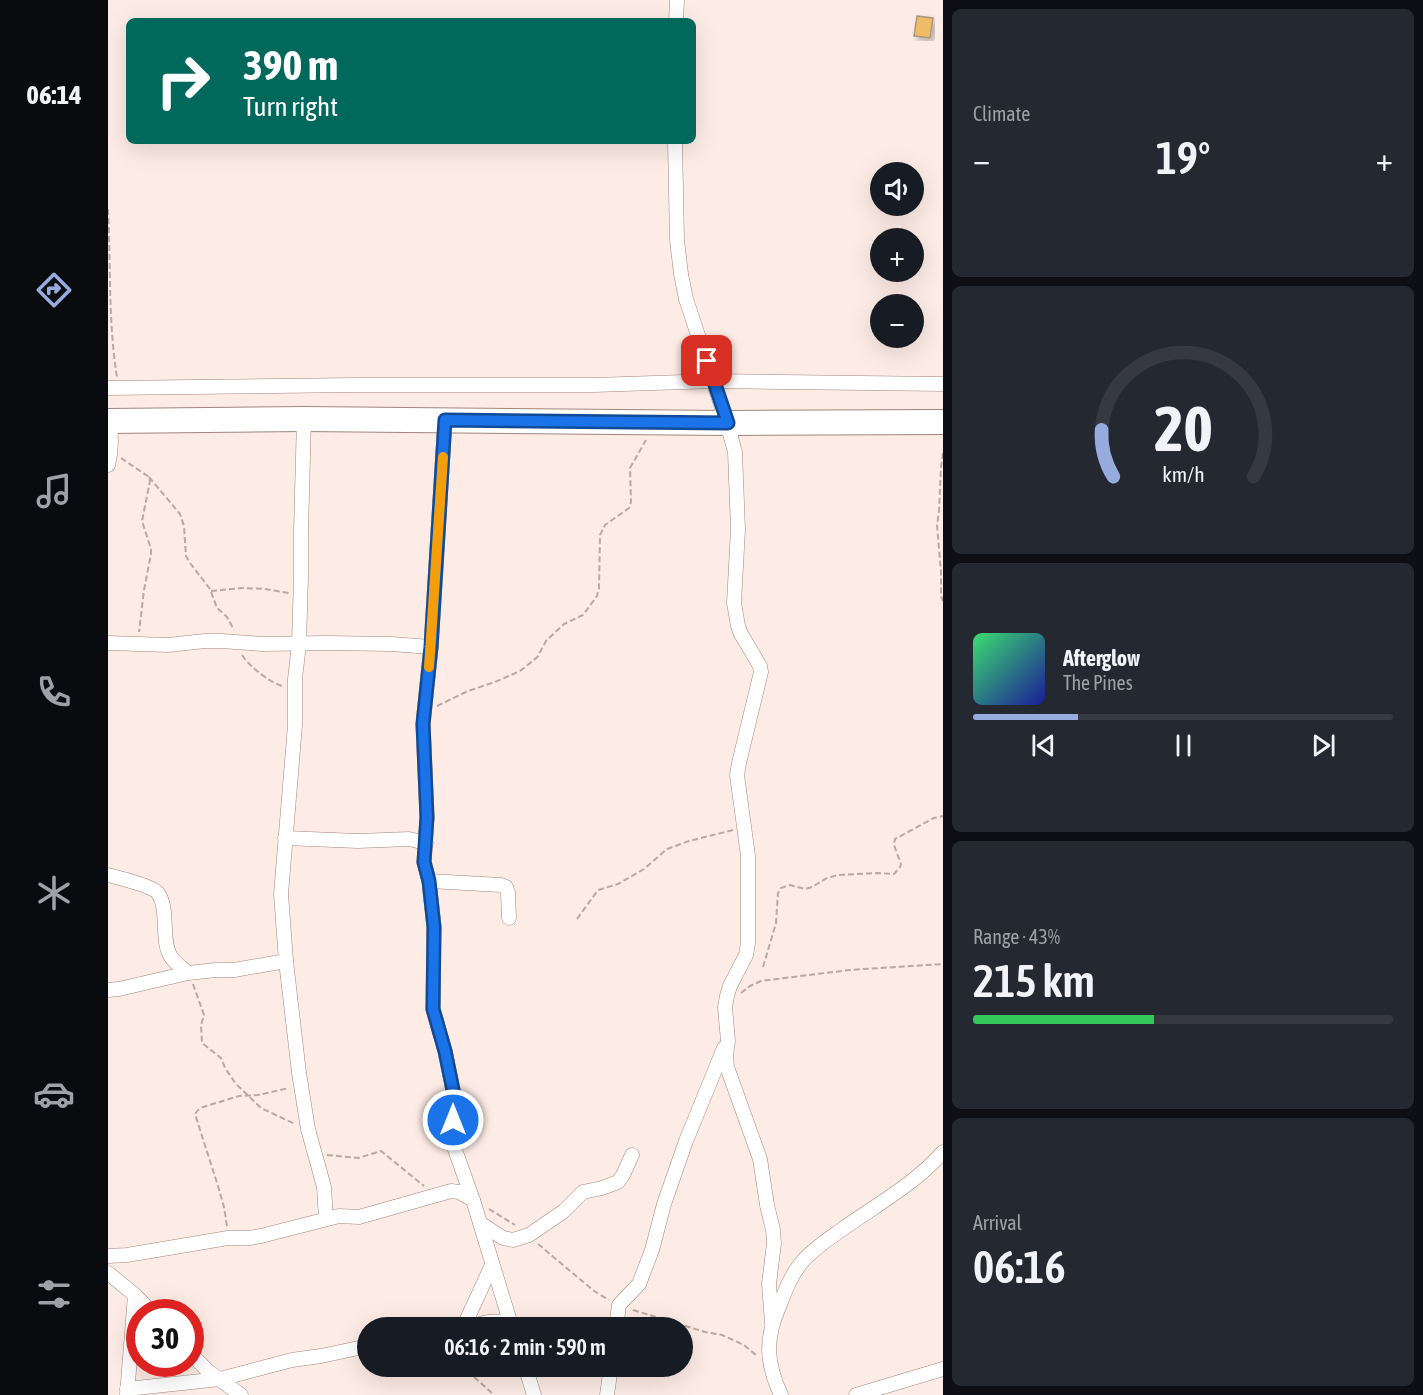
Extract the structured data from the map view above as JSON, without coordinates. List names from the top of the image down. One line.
{"page":{"tabs":"06:14","tile":["Climate",["Range · 43%","215 km"],["Arrival","06:16"]],"turn":["390 m","Turn right"],"heat":["−","19°","+"],"map_buttons":["+","−"],"song":["Afterglow","The Pines"],"limit":"30","trip":"06:16 · 2 min · 590 m","gauge":["20","km/h"]}}
